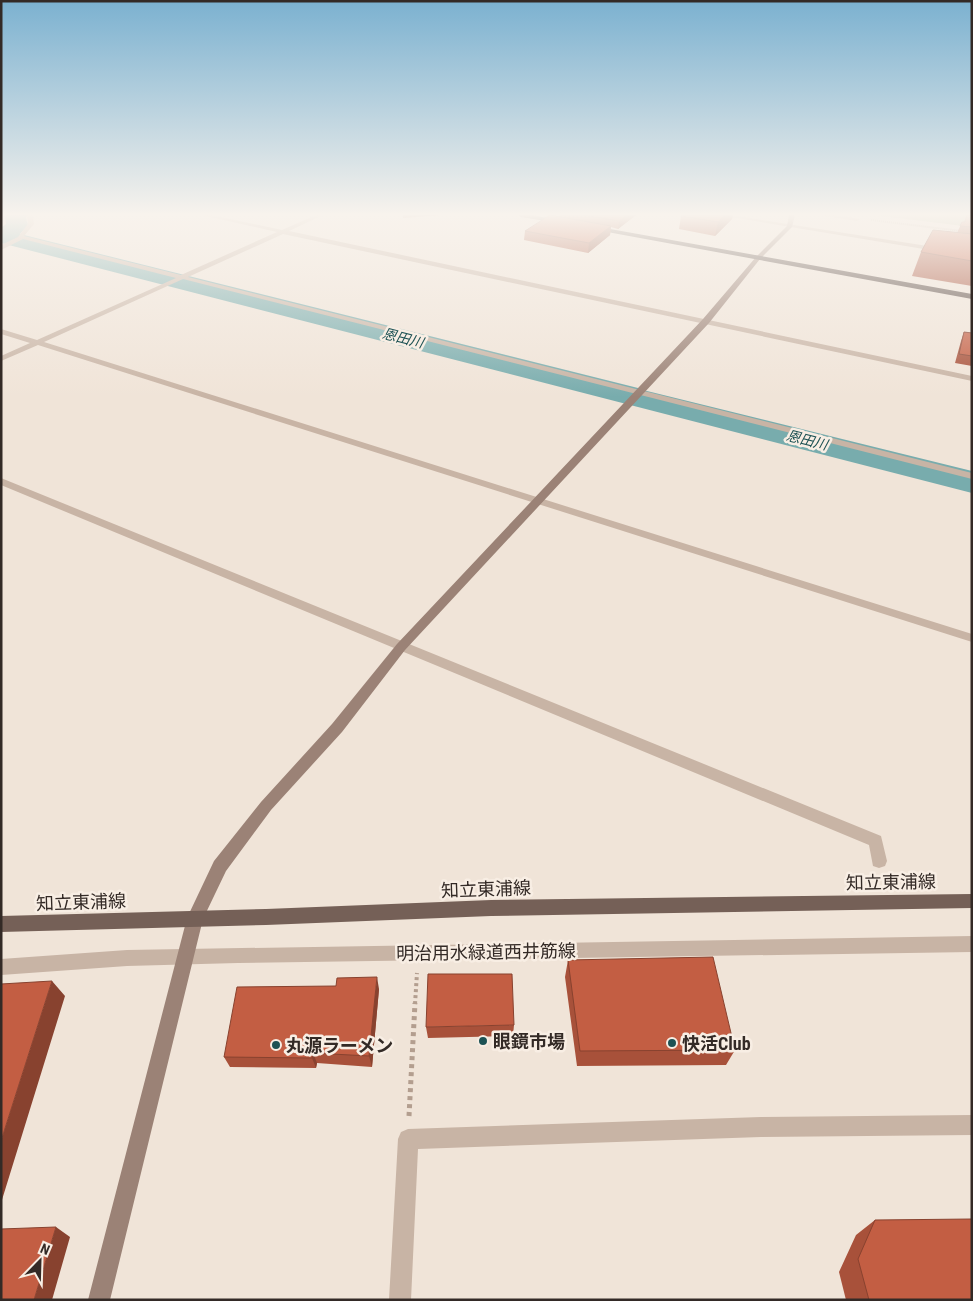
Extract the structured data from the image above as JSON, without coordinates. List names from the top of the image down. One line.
{"streets":{"main road":["知立東浦線"],"street":["明治用水緑道西井筋線"]},"water":["恩田川"],"places":["眼鏡市場","快活Club","丸源ラーメン"],"north":"top right"}
